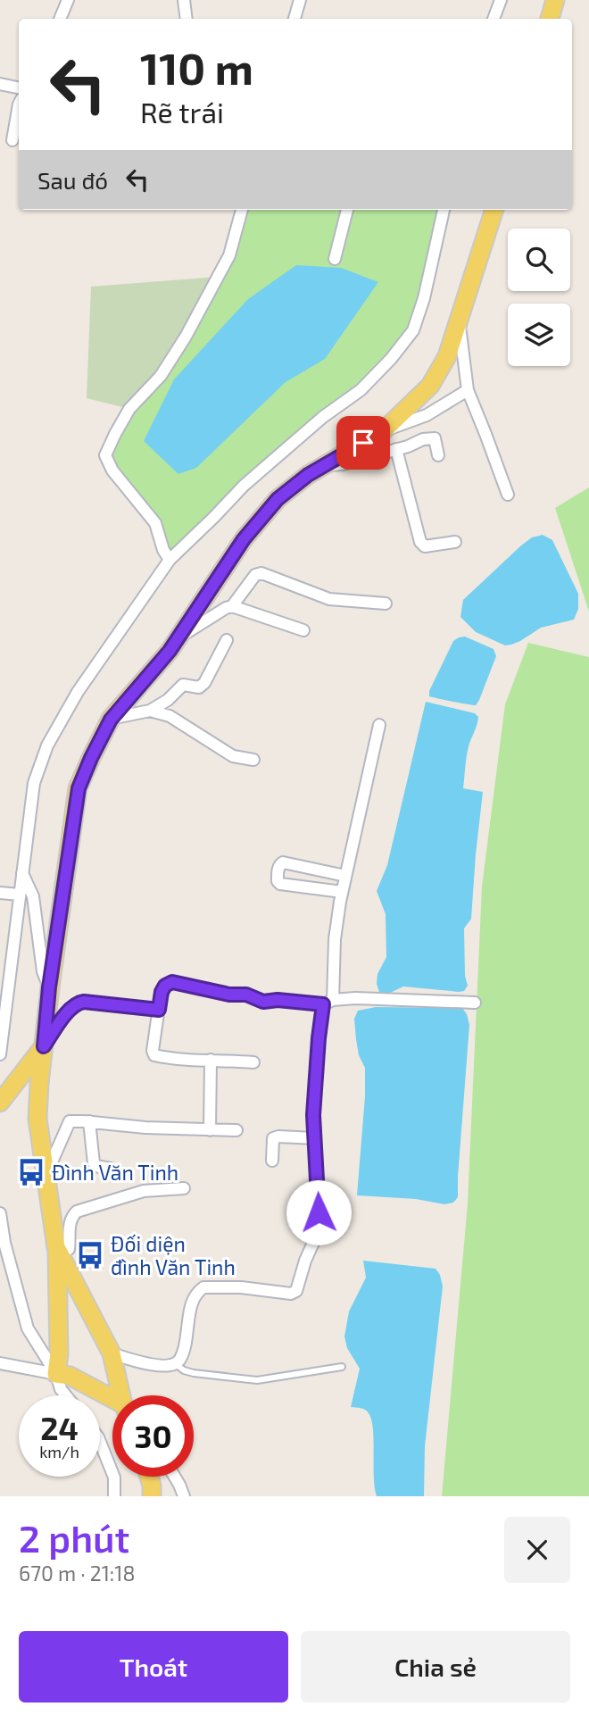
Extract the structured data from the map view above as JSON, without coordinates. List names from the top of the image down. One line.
{"places":{"bus stop":["Đình Văn Tinh","Đối diện đình Văn Tinh"]},"page":{"turn":["110 m","Rẽ trái"],"then":"Sau đó","speed":"24 km/h","limit":"30","heading":["2 phút","670 m · 21:18"],"buttons":["Thoát","Chia sẻ"]}}
